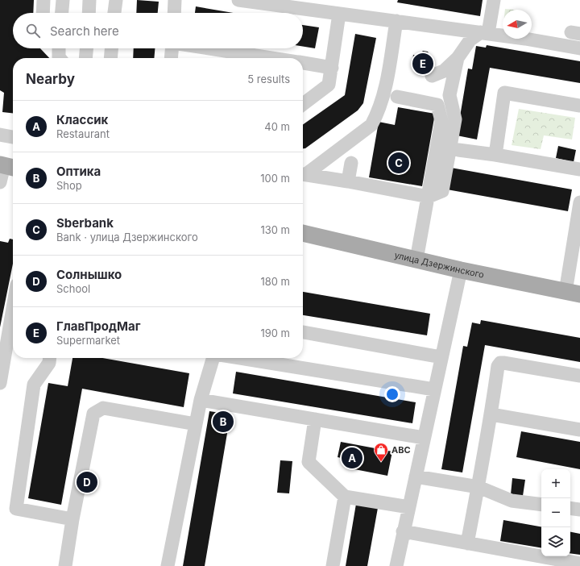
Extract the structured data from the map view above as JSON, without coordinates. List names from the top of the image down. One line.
{"streets":{"main road":["улица Дзержинского"]},"places":{"shop":["ABC"]},"north":"left","page":{"search":"Search here","pins":["E","C","B","A","D"],"heading":["Nearby","5 results"],"list":[{"mark":"A","name":"Классик","note":"Restaurant","value":"40 m"},{"mark":"B","name":"Оптика","note":"Shop","value":"100 m"},{"mark":"C","name":"Sberbank","note":"Bank · улица Дзержинского","value":"130 m"},{"mark":"D","name":"Солнышко","note":"School","value":"180 m"},{"mark":"E","name":"ГлавПродМаг","note":"Supermarket","value":"190 m"}],"map_buttons":["+","−"]}}
